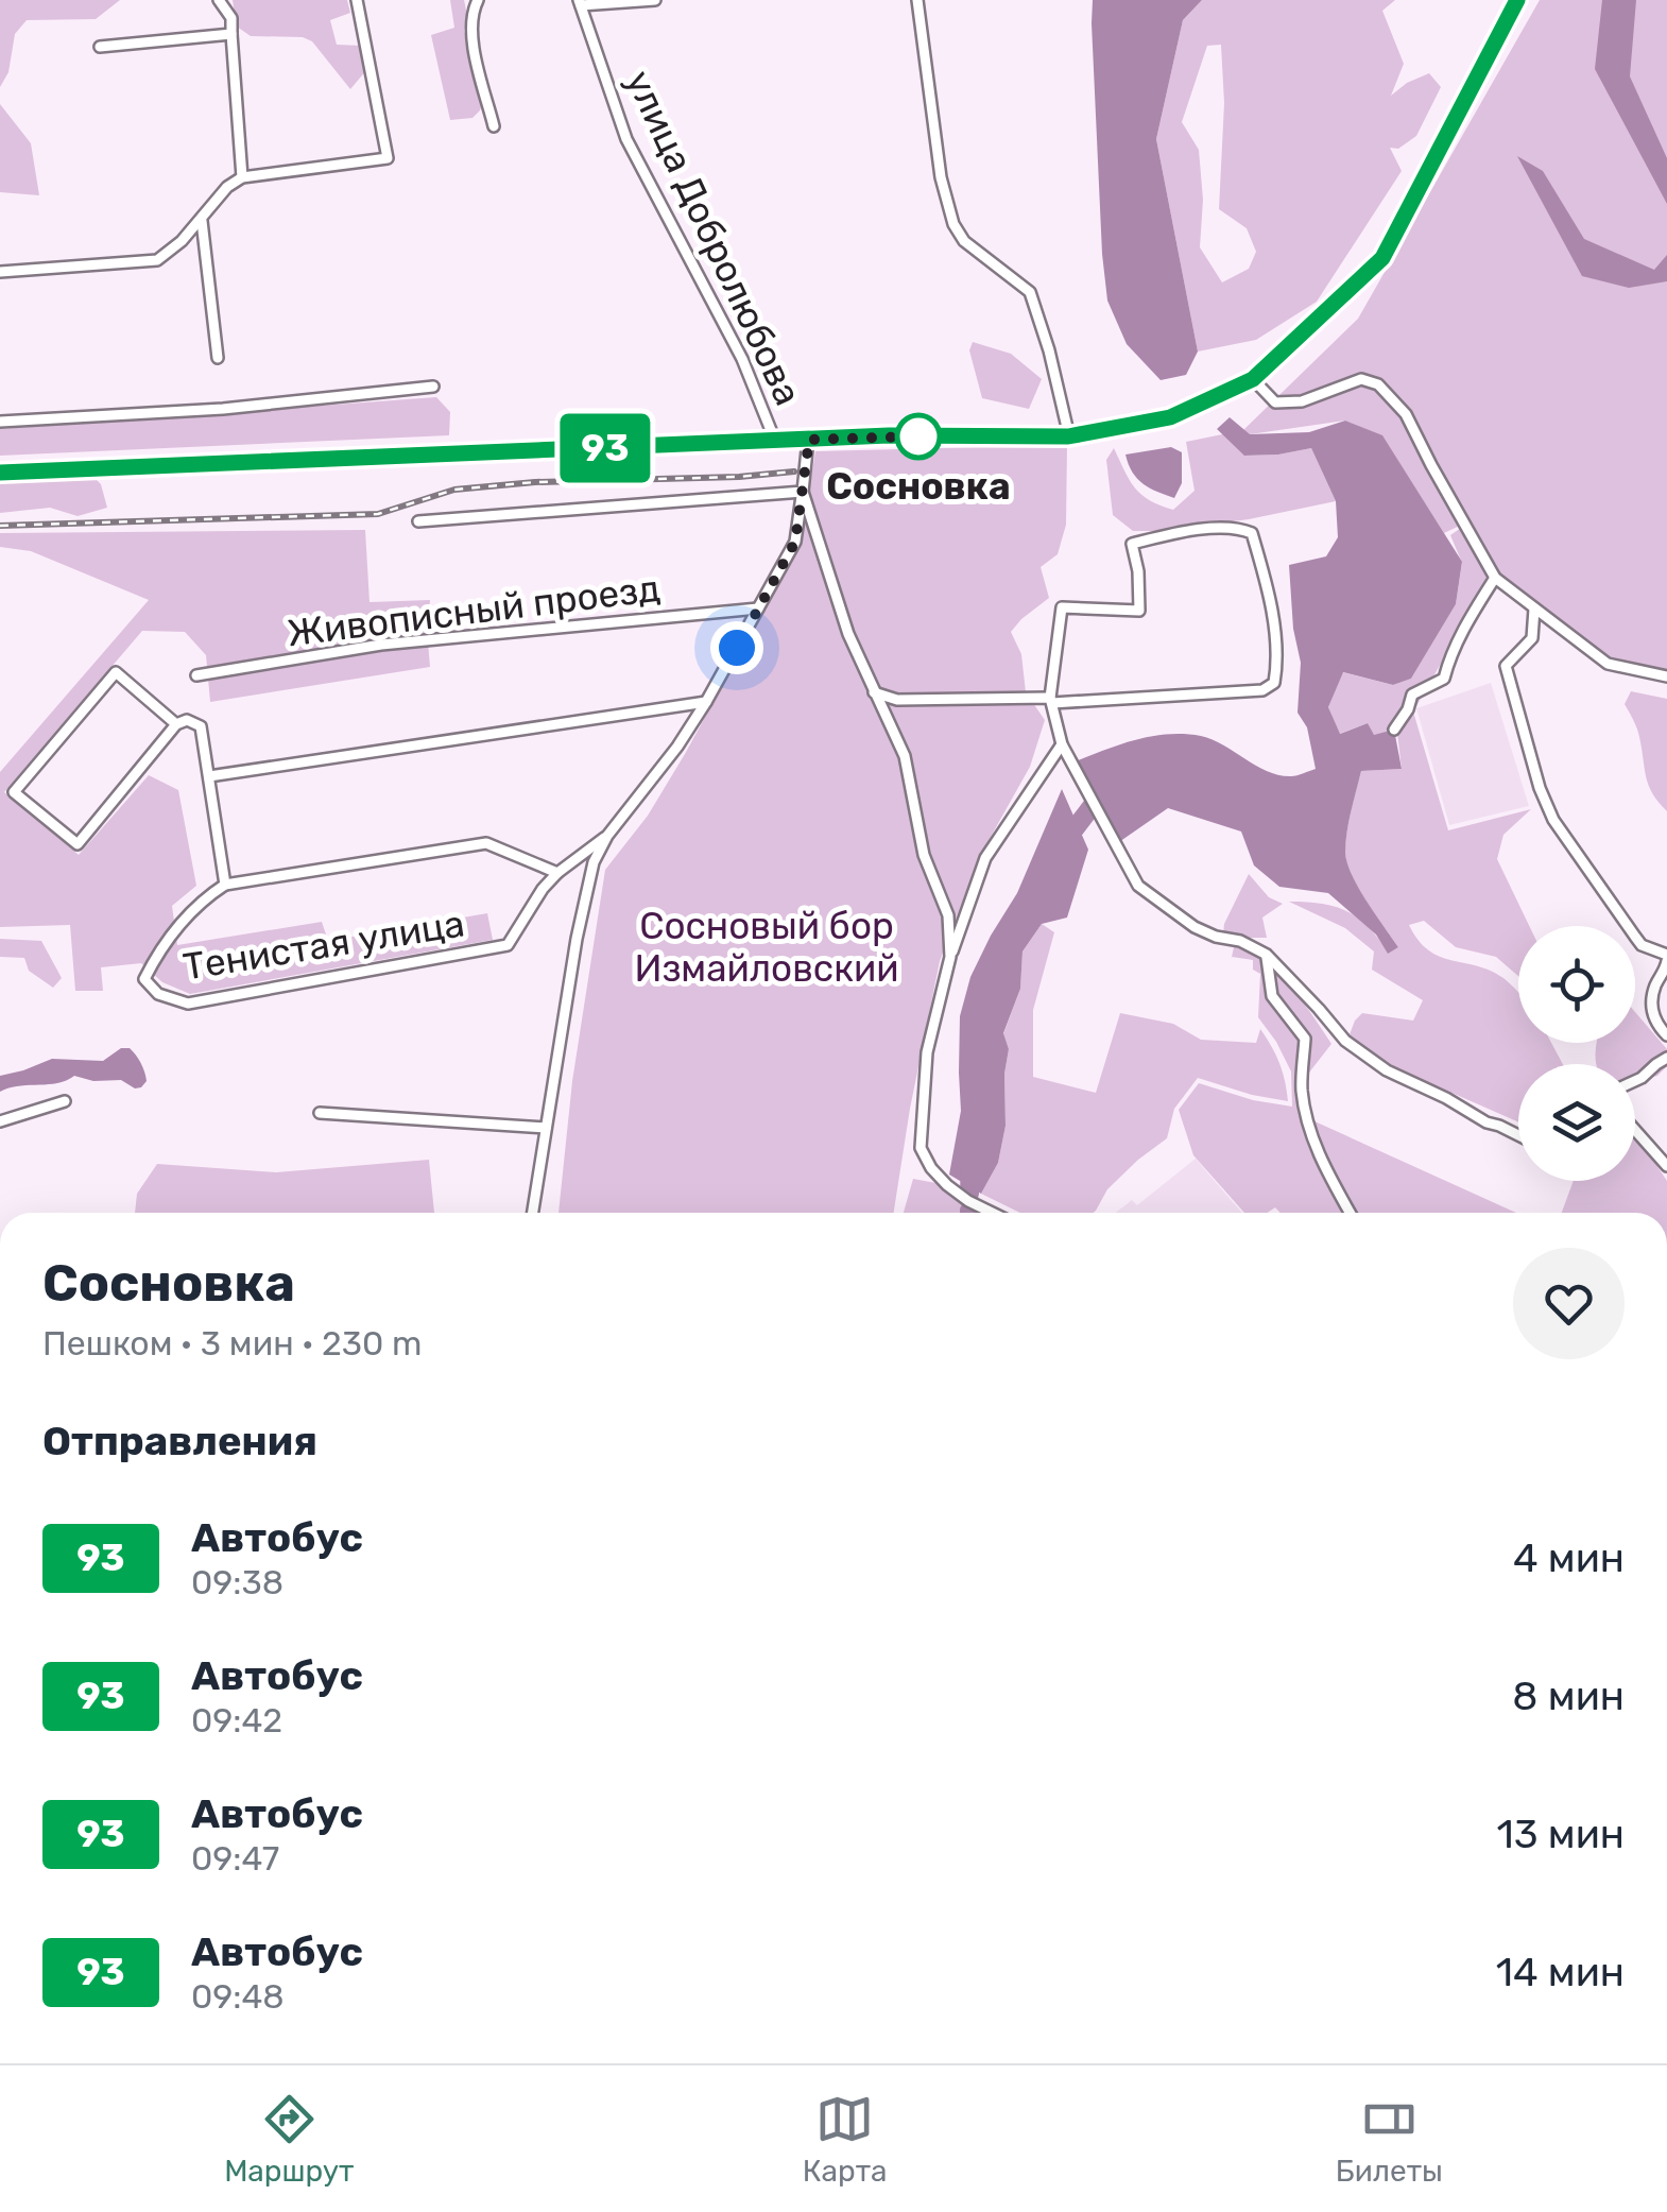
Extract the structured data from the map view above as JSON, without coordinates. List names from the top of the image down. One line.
{"streets":{"street":["улица Добролюбова","Живописный проезд","Тенистая улица"]},"parks":["Сосновый бор Измайловский"],"places":["Сосновка"],"lines":["bus line 93"],"page":{"on_map":"93","heading":[["Сосновка","Пешком · 3 мин · 230 m"],"Отправления"],"list":[{"mark":"93","name":"Автобус","note":"09:38","value":"4 мин"},{"mark":"93","name":"Автобус","note":"09:42","value":"8 мин"},{"mark":"93","name":"Автобус","note":"09:47","value":"13 мин"},{"mark":"93","name":"Автобус","note":"09:48","value":"14 мин"}],"tabs":["Маршрут","Карта","Билеты"]}}
